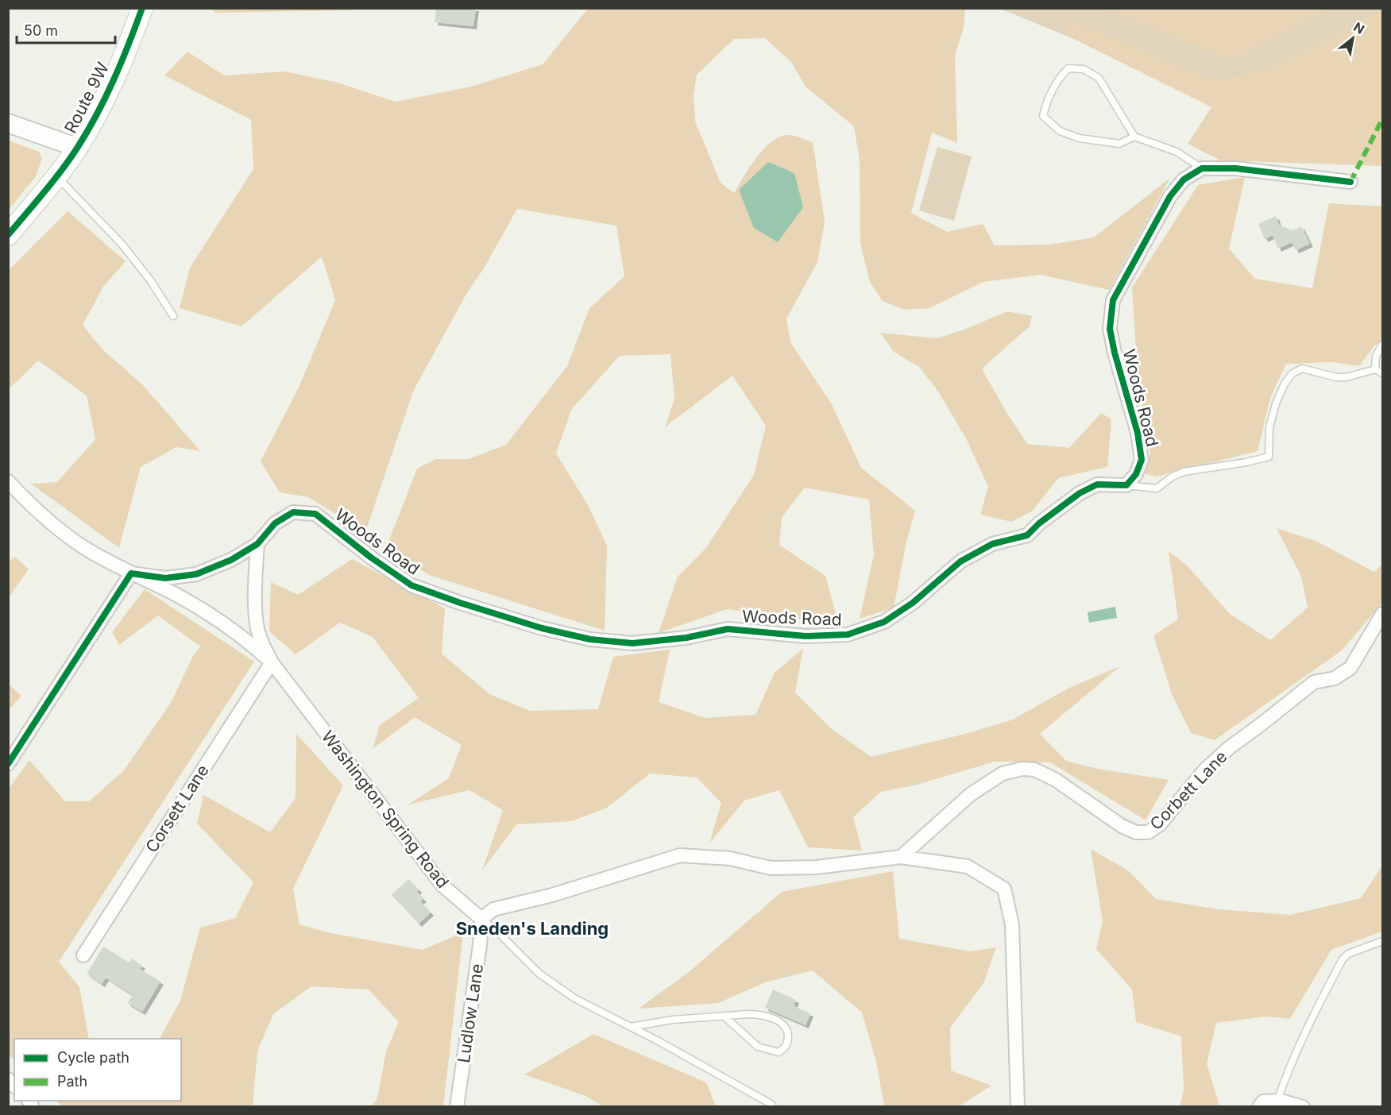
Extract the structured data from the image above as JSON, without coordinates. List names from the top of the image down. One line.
{"streets":{"main road":["Route 9W"],"street":["Woods Road","Corbett Lane","Corsett Lane","Washington Spring Road","Ludlow Lane"]},"crossings":[["Woods Road","Washington Spring Road"],["Corsett Lane","Washington Spring Road"],["Washington Spring Road","Ludlow Lane"]],"districts":["Sneden's Landing"],"legend":["Cycle path","Path"],"scale_bar":"50 m","north":"top right"}
